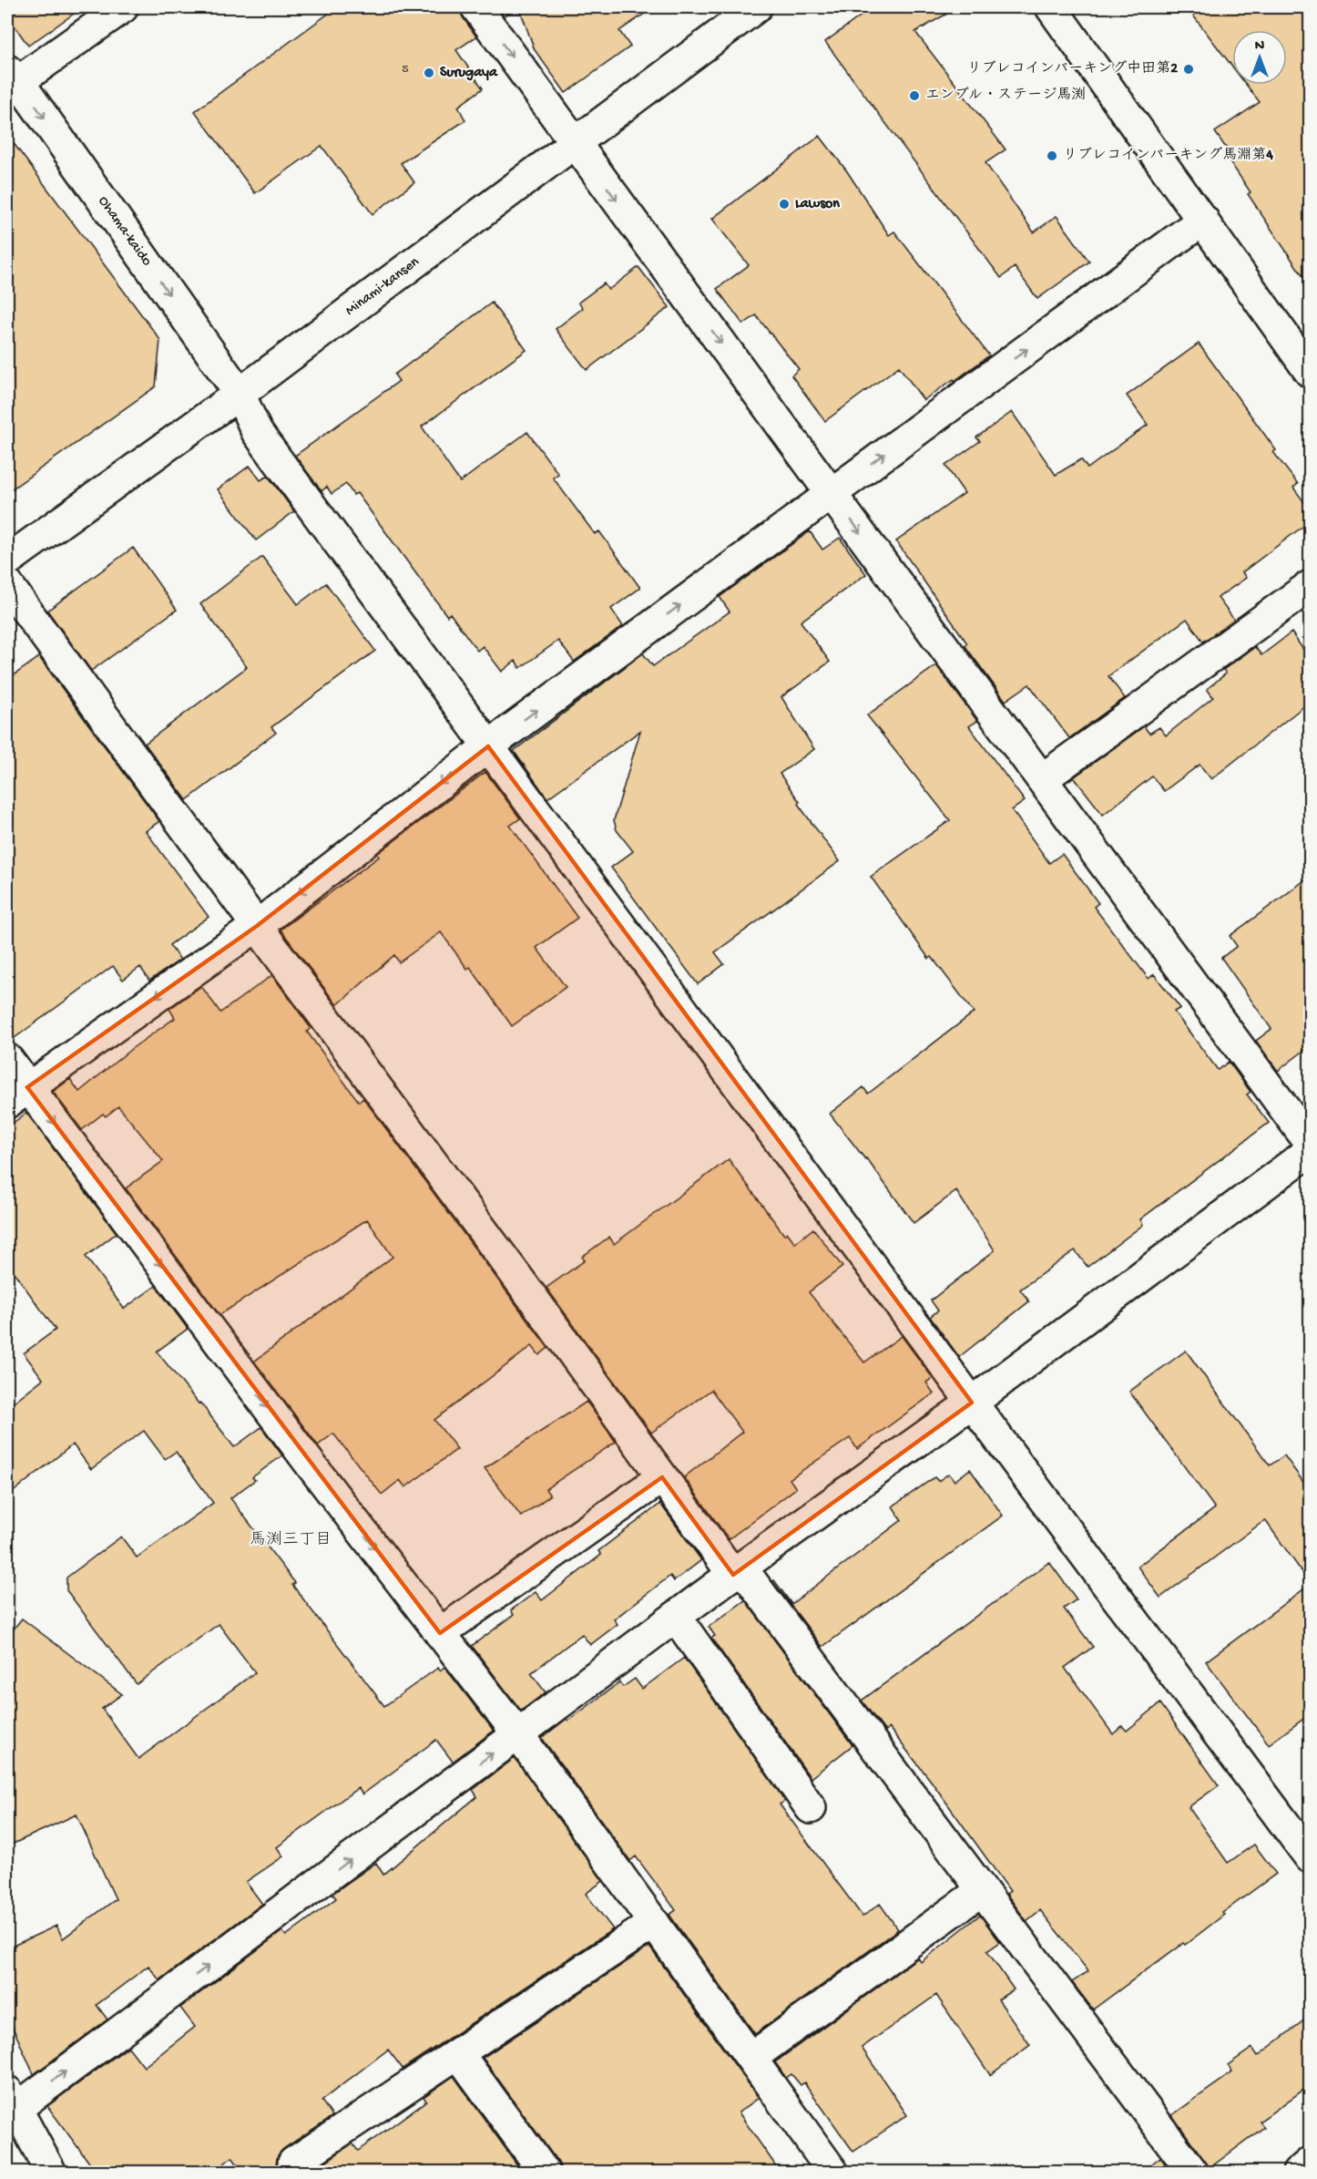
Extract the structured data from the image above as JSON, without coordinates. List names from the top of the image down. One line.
{"streets":{"street":["Ohama-kaido","Minami-kansen"]},"crossings":[["Ohama-kaido","Minami-kansen"]],"districts":["馬渕三丁目"],"places":["リブレコインパーキング中田第2","Surugaya","エンブル・ステージ馬渕","リブレコインパーキング馬淵第4","Lawson"],"house_numbers":["5"],"north":"top"}
